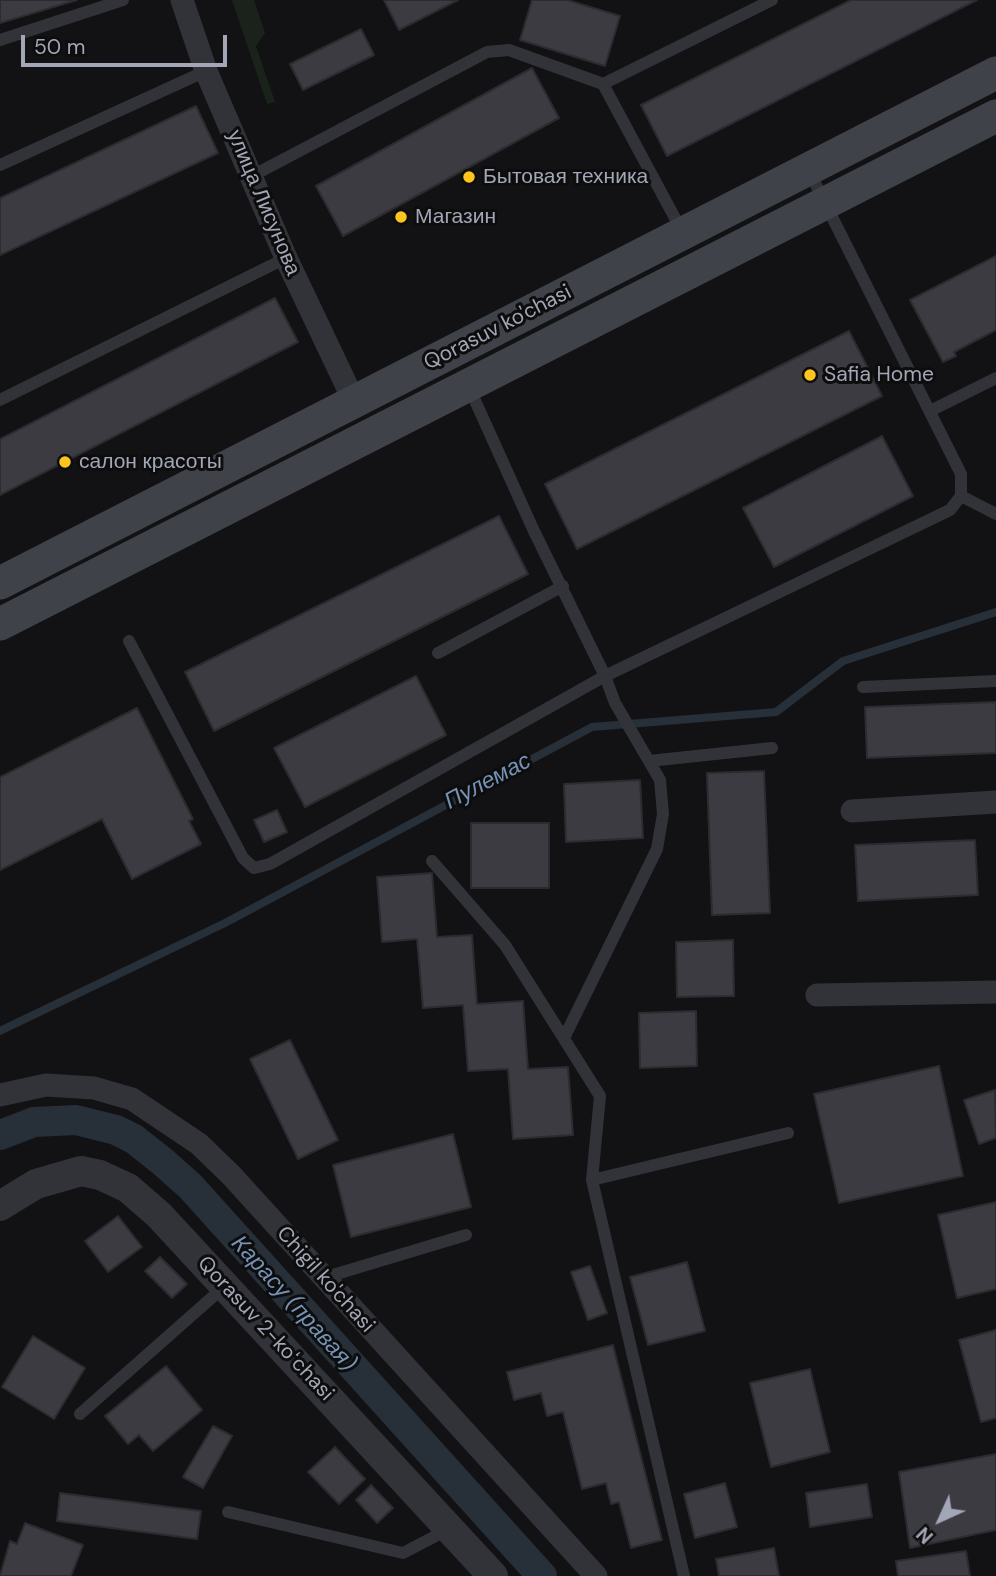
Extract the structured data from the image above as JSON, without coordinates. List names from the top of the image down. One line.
{"streets":{"main road":["Qorasuv ko'chasi"],"street":["улица Лисунова","Chigil ko'chasi","Qorasuv 2-koʻchasi"]},"crossings":[["улица Лисунова","Qorasuv ko'chasi"]],"water":["Пулемас","Карасу (правая)"],"places":["Бытовая техника","Магазин","Safia Home","салон красоты"],"scale_bar":"50 m","north":"bottom left"}
